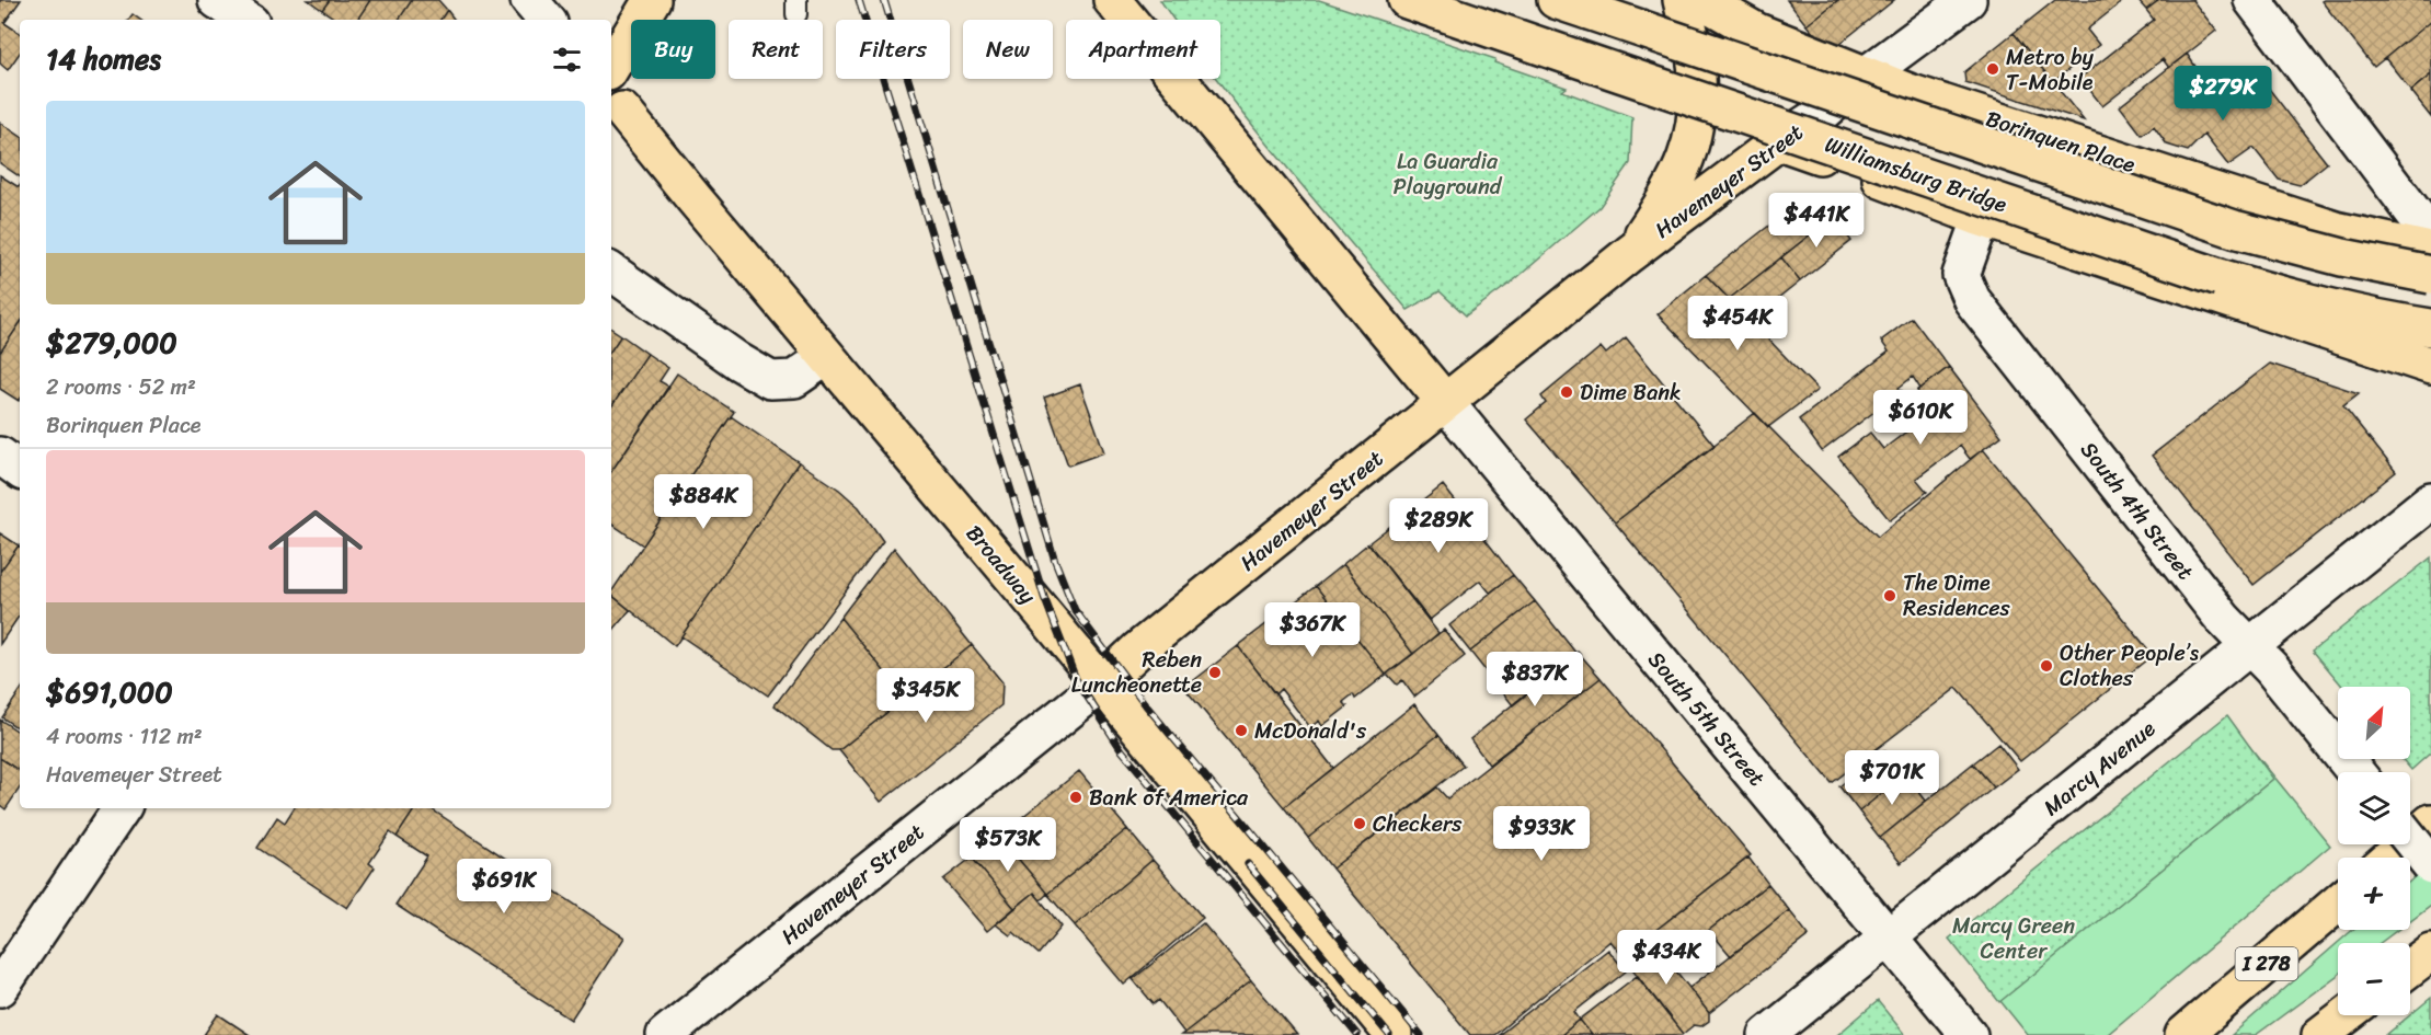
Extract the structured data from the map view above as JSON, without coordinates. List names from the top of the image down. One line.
{"streets":{"main road":["Borinquen Place","Williamsburg Bridge","Havemeyer Street","Broadway","I 278"],"street":["South 4th Street","South 5th Street","Marcy Avenue"]},"crossings":[["Borinquen Place","Havemeyer Street"],["Havemeyer Street","Broadway"],["Havemeyer Street","South 5th Street"],["South 4th Street","Marcy Avenue"],["South 5th Street","Marcy Avenue"]],"parks":["La Guardia Playground","Marcy Green Center"],"places":["Metro by T-Mobile","Dime Bank","The Dime Residences","Other People’s Clothes","Reben Luncheonette","McDonald's","Bank of America","Checkers"],"north":"top right","page":{"chip":["Buy","Rent","Filters","New","Apartment"],"heading":"14 homes","price":["$279K","$441K","$454K","$610K","$884K","$289K","$367K","$837K","$345K","$701K","$933K","$573K","$691K","$434K"],"list":[{"name":"$279,000","note":"2 rooms · 52 m² · Borinquen Place"},{"name":"$691,000","note":"4 rooms · 112 m² · Havemeyer Street"}],"map_buttons":["+","−"]}}
